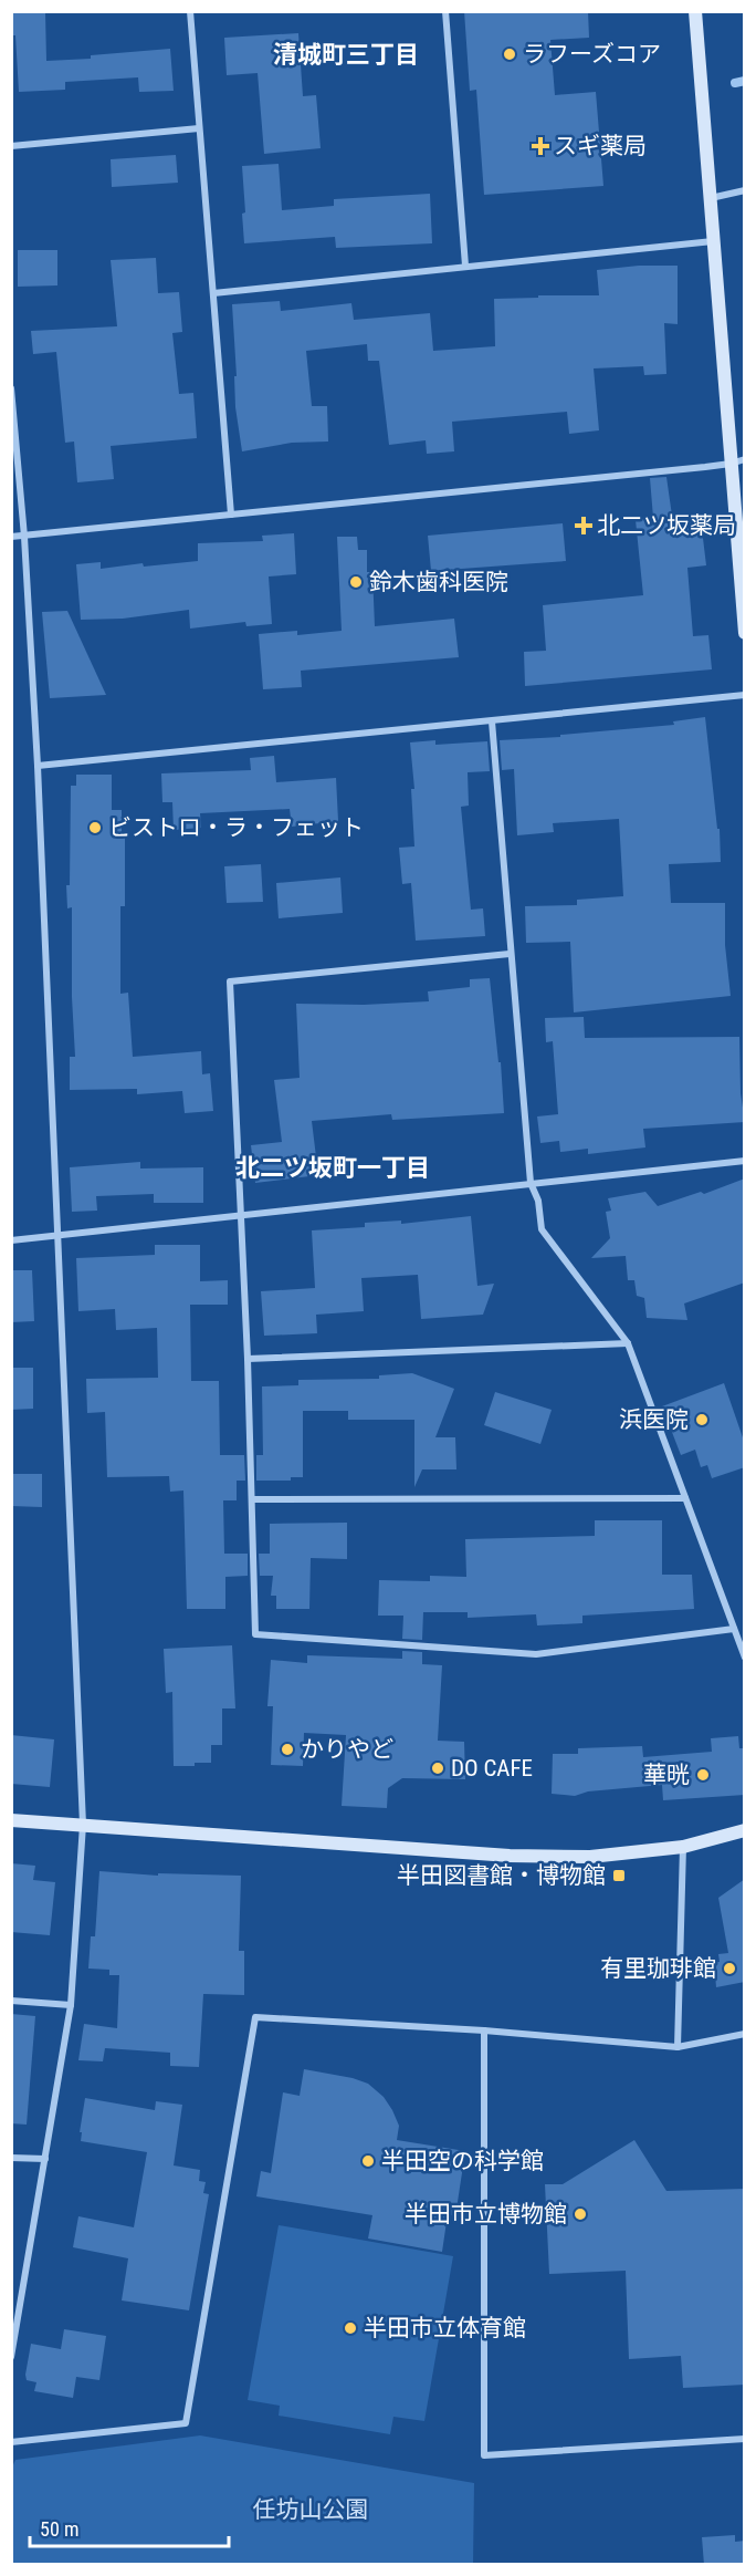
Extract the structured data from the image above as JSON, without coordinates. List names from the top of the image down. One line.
{"districts":["清城町三丁目","北二ツ坂町一丁目"],"parks":["任坊山公園"],"places":{"other":["ラフーズコア","鈴木歯科医院","ビストロ・ラ・フェット","浜医院","かりやど","DO CAFE","華晄","有里珈琲館","半田空の科学館","半田市立博物館","半田市立体育館"],"health":["スギ薬局","北二ツ坂薬局"],"transit":["半田図書館・博物館"]},"scale_bar":"50 m"}
